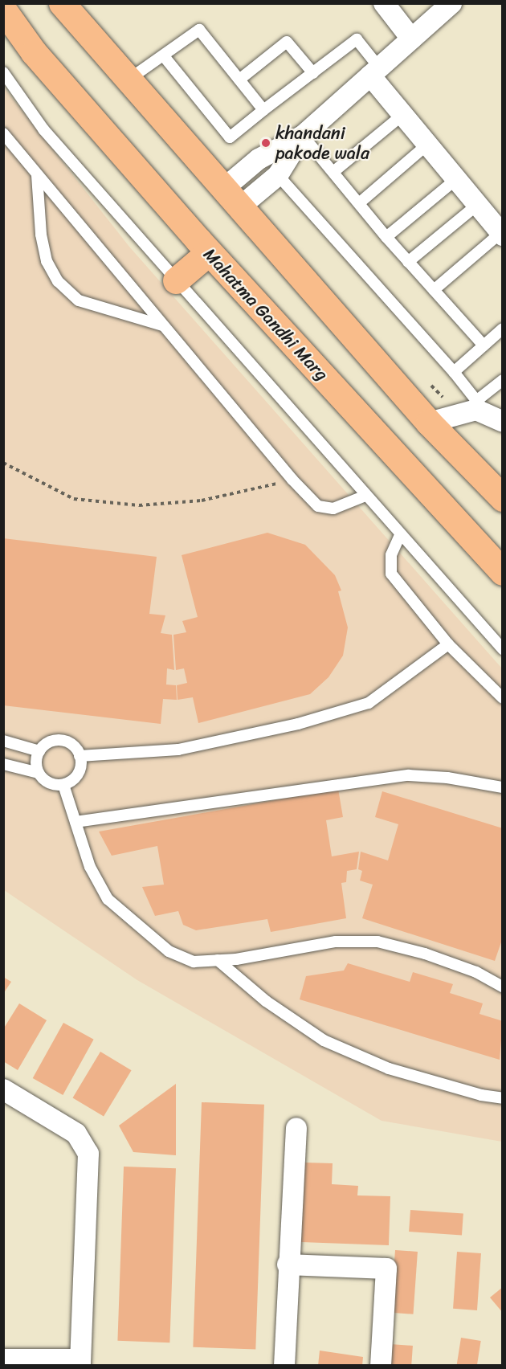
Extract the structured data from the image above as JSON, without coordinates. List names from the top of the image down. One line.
{"streets":{"main road":["Mahatma Gandhi Marg"]},"places":["khandani pakode wala"]}
